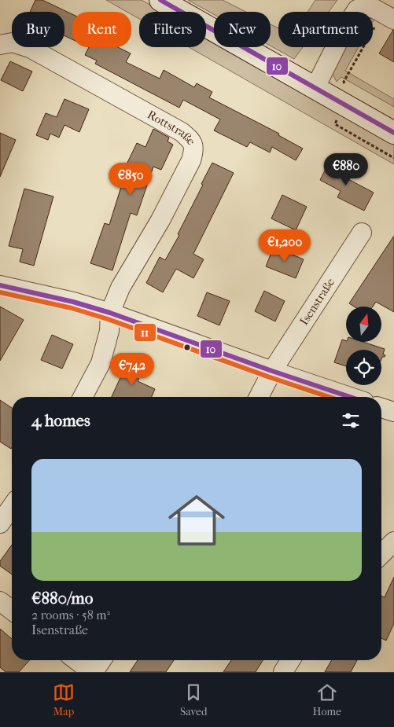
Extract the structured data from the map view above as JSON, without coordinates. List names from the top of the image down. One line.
{"streets":{"street":["Rottstraße","Isenstraße"]},"lines":["transit line 10","transit line 11"],"north":"top","page":{"chip":["Buy","Rent","Filters","New","Apartment"],"price":["€880","€850","€1,200","€742"],"heading":"4 homes","list":[{"name":"€880/mo","note":"2 rooms · 58 m² · Isenstraße"}],"tabs":["Map","Saved","Home"]}}
